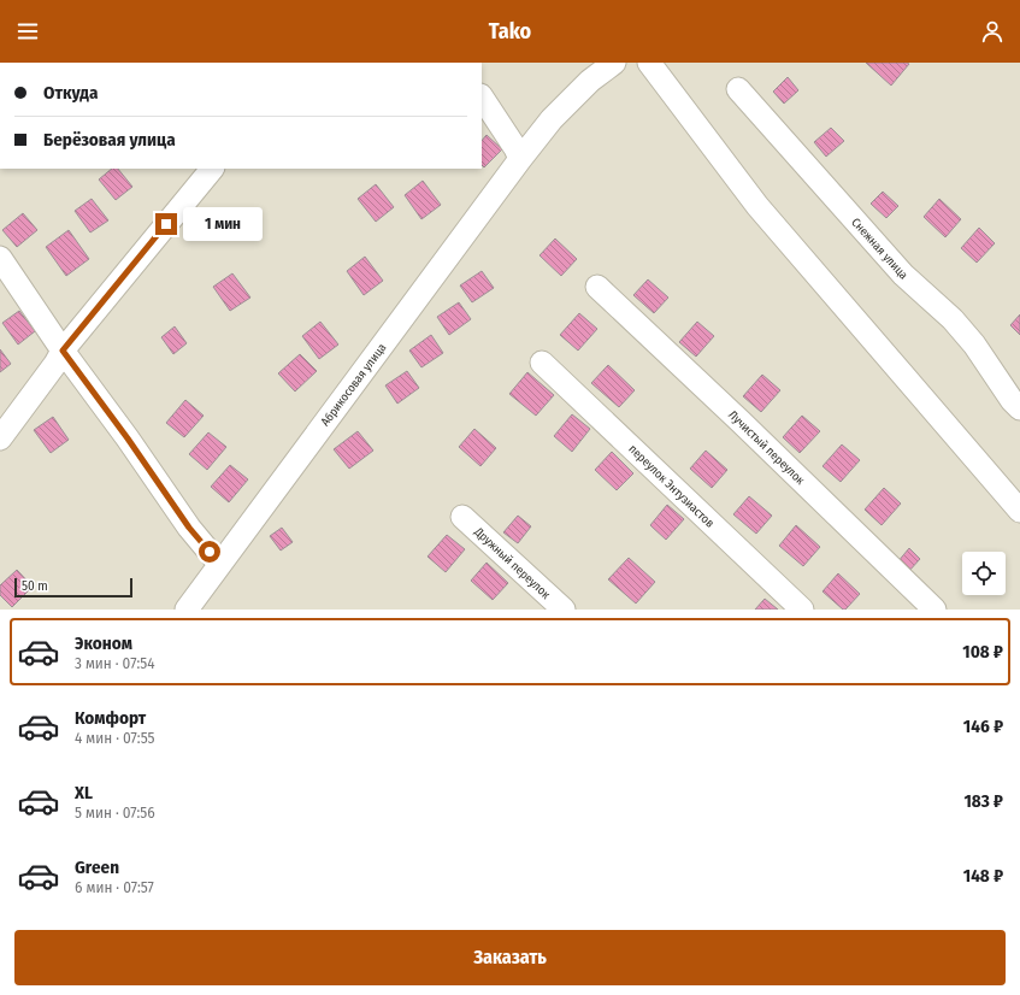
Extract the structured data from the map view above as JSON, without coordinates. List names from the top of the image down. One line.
{"streets":{"street":["Снежная улица","Абрикосовая улица","Лучистый переулок","переулок Энтузиастов","Дружный переулок"]},"scale_bar":"50 m","page":{"header":"Tako","banner":["Откуда","Берёзовая улица"],"bubble":"1 мин","scale":"50 m","list":[{"name":"Эконом","note":"3 мин · 07:54","value":"108 ₽"},{"name":"Комфорт","note":"4 мин · 07:55","value":"146 ₽"},{"name":"XL","note":"5 мин · 07:56","value":"183 ₽"},{"name":"Green","note":"6 мин · 07:57","value":"148 ₽"}],"buttons":"Заказать"}}
